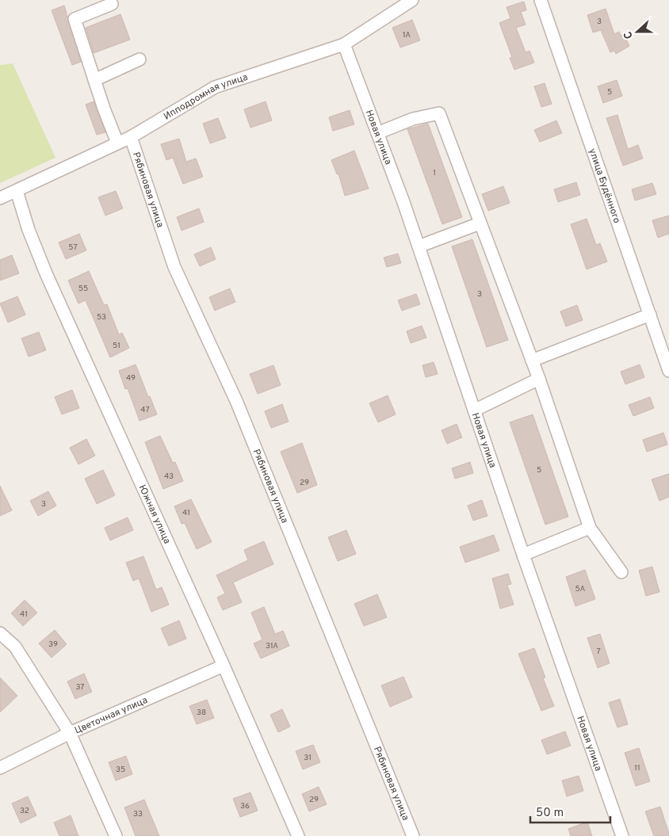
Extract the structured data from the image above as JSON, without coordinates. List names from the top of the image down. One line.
{"streets":{"street":["Ипподромная улица","Новая улица","улица Будённого","Рябиновая улица","Южная улица","Цветочная улица"]},"crossings":[["Ипподромная улица","Новая улица"],["Ипподромная улица","Рябиновая улица"],["Ипподромная улица","Южная улица"],["Южная улица","Цветочная улица"]],"house_numbers":["3","1А","5","1","57","55","3","53","51","49","47","5","43","29","3","41","5А","41","39","31А","7","37","38","31","11","35","29","36","32","33"],"scale_bar":"50 m","north":"left"}
